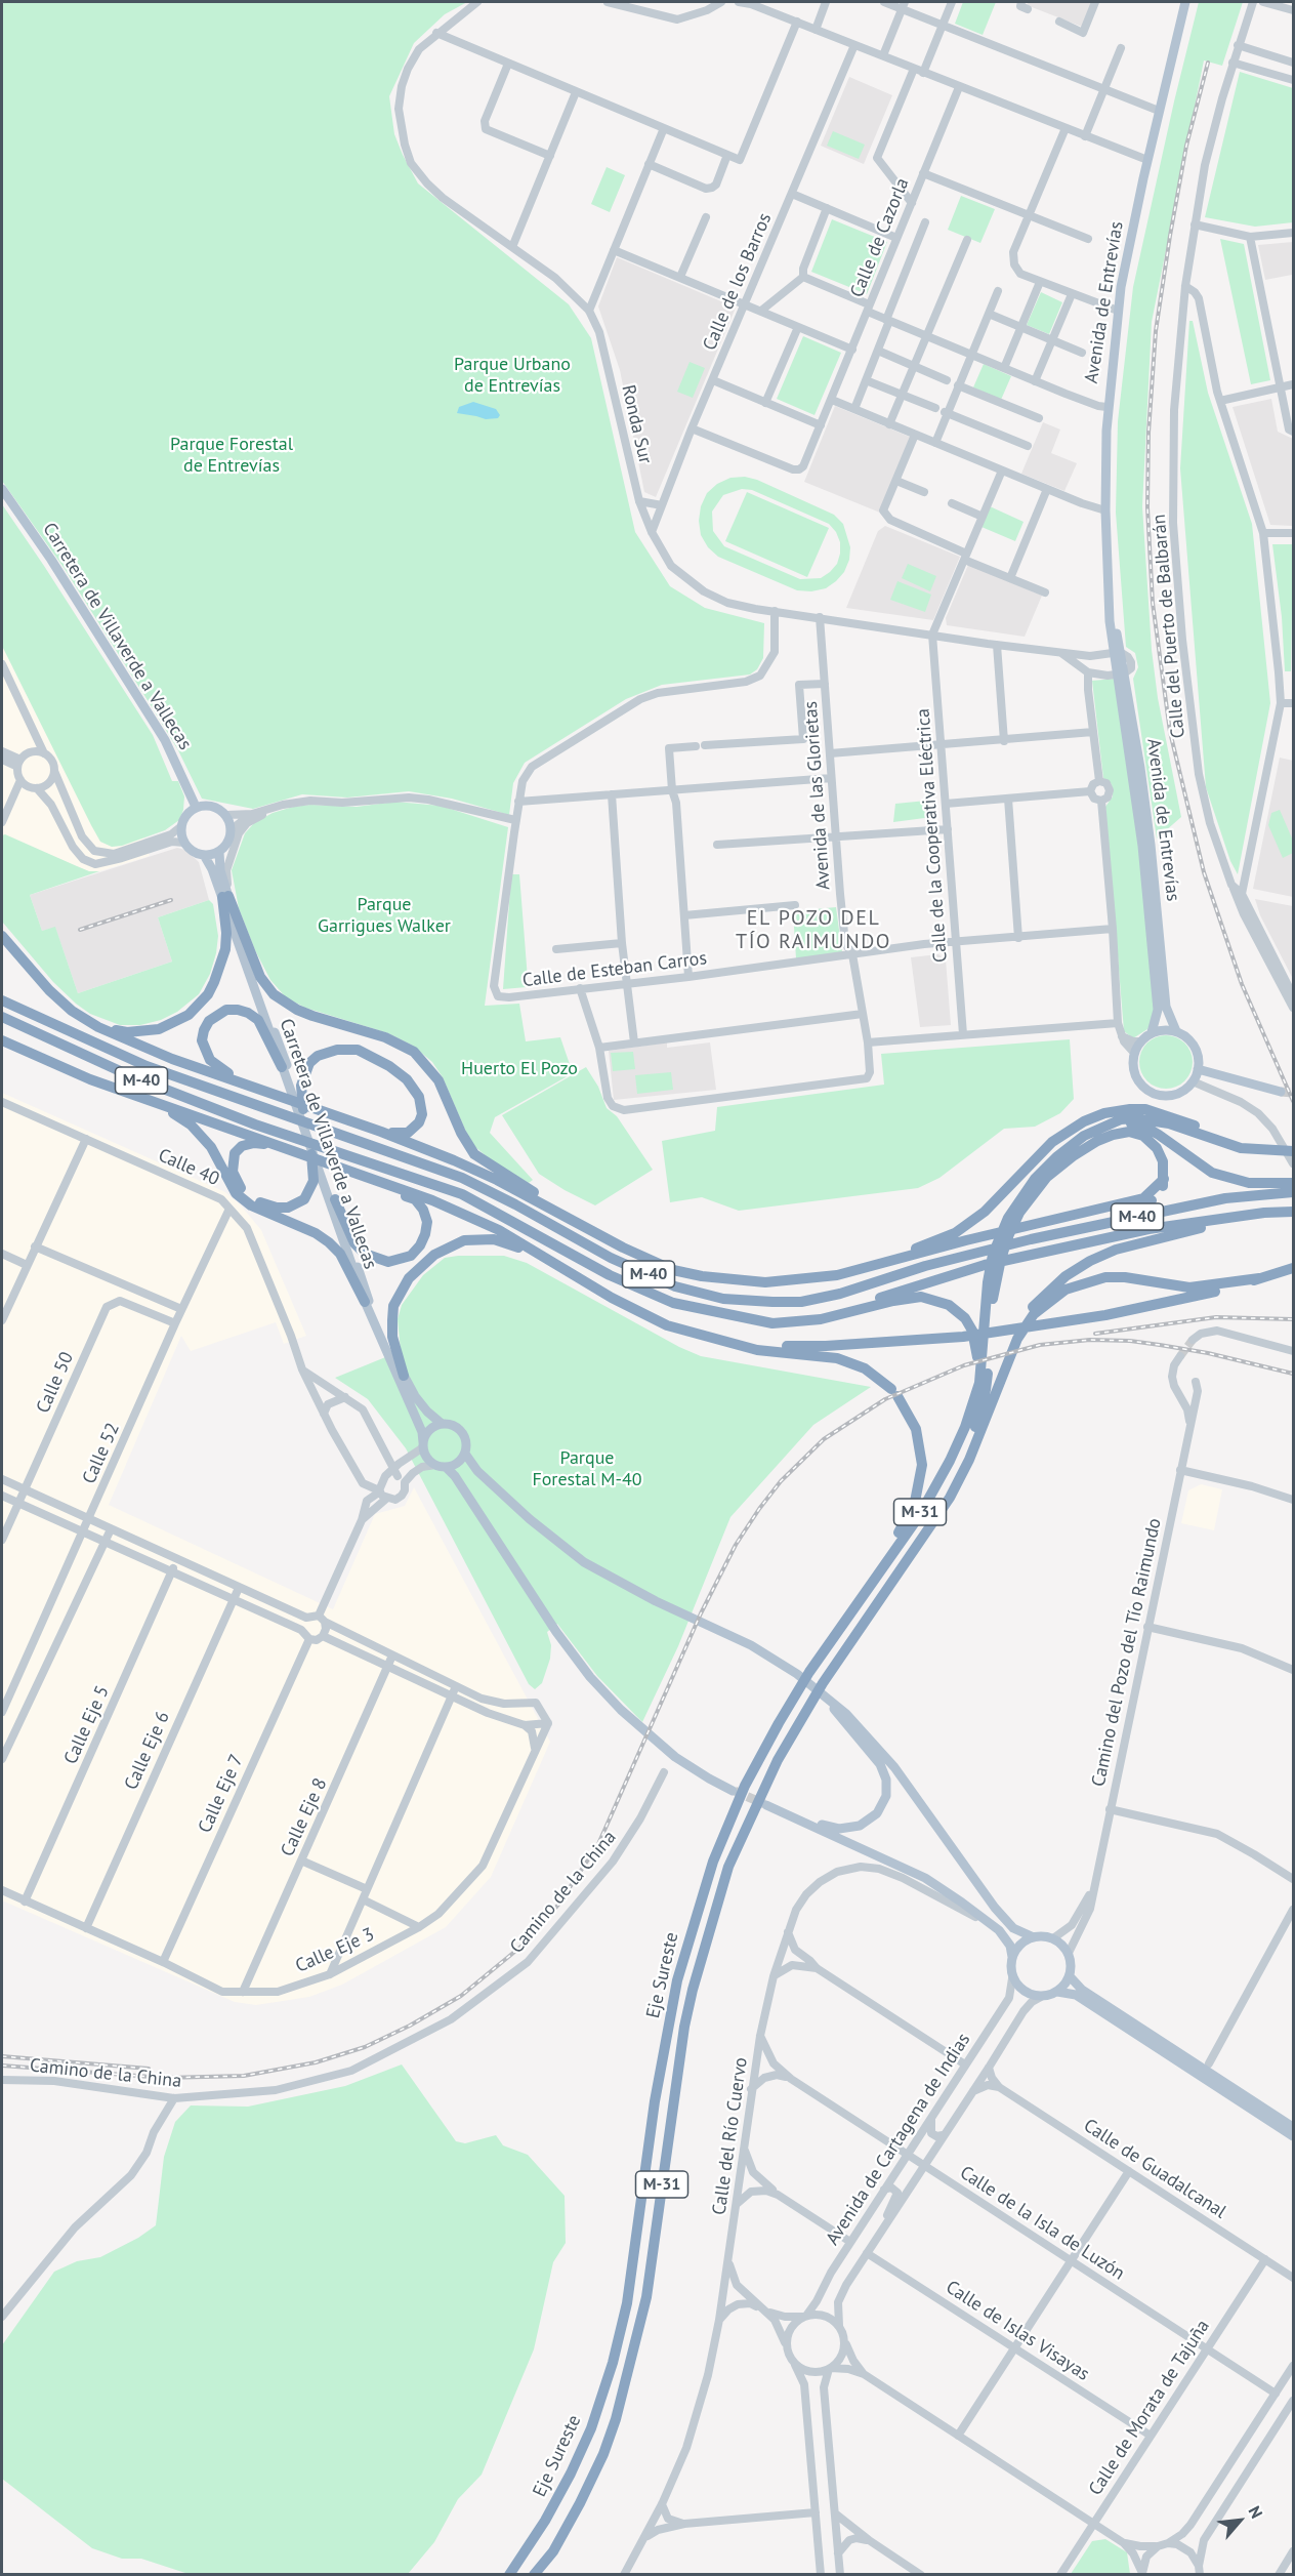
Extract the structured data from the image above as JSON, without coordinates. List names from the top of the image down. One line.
{"streets":{"highway":["M-40","M-31","Eje Sureste"],"main road":["Avenida de Entrevías","Carretera de Villaverde a Vallecas"],"street":["Calle de Cazorla","Calle de los Barros","Ronda Sur","Calle del Puerto de Balbarán","Avenida de las Glorietas","Calle de la Cooperativa Eléctrica","Calle de Esteban Carros","Calle 40","Calle 50","Calle 52","Camino del Pozo del Tío Raimundo","Calle Eje 5","Calle Eje 6","Calle Eje 7","Calle Eje 8","Camino de la China","Calle Eje 3","Calle del Río Cuervo","Avenida de Cartagena de Indias","Calle de Guadalcanal","Calle de la Isla de Luzón","Calle de Islas Visayas","Calle de Morata de Tajuña"]},"crossings":[["Calle de Cazorla","Calle de los Barros"],["Calle de los Barros","Ronda Sur"],["Avenida de Entrevías","Ronda Sur"],["Ronda Sur","Avenida de las Glorietas"],["Ronda Sur","Calle de la Cooperativa Eléctrica"],["Avenida de las Glorietas","Calle de Esteban Carros"],["Calle de la Cooperativa Eléctrica","Calle de Esteban Carros"],["Calle 40","Calle 52"],["Calle 50","Calle 52"],["M-31","Eje Sureste"],["Camino del Pozo del Tío Raimundo","Avenida de Cartagena de Indias"],["Calle Eje 5","Calle Eje 3"],["Calle Eje 6","Calle Eje 3"],["Calle Eje 7","Calle Eje 3"],["Calle Eje 8","Calle Eje 3"],["Calle del Río Cuervo","Avenida de Cartagena de Indias"],["Calle del Río Cuervo","Calle de la Isla de Luzón"],["Avenida de Cartagena de Indias","Calle de Guadalcanal"],["Avenida de Cartagena de Indias","Calle de la Isla de Luzón"],["Avenida de Cartagena de Indias","Calle de Islas Visayas"],["Calle de Guadalcanal","Calle de Morata de Tajuña"],["Calle de la Isla de Luzón","Calle de Morata de Tajuña"],["Calle de Islas Visayas","Calle de Morata de Tajuña"]],"districts":["EL POZO DEL TÍO RAIMUNDO"],"parks":["Parque Urbano de Entrevías","Parque Forestal de Entrevías","Parque Garrigues Walker","Huerto El Pozo","Parque Forestal M-40"],"north":"top right"}
